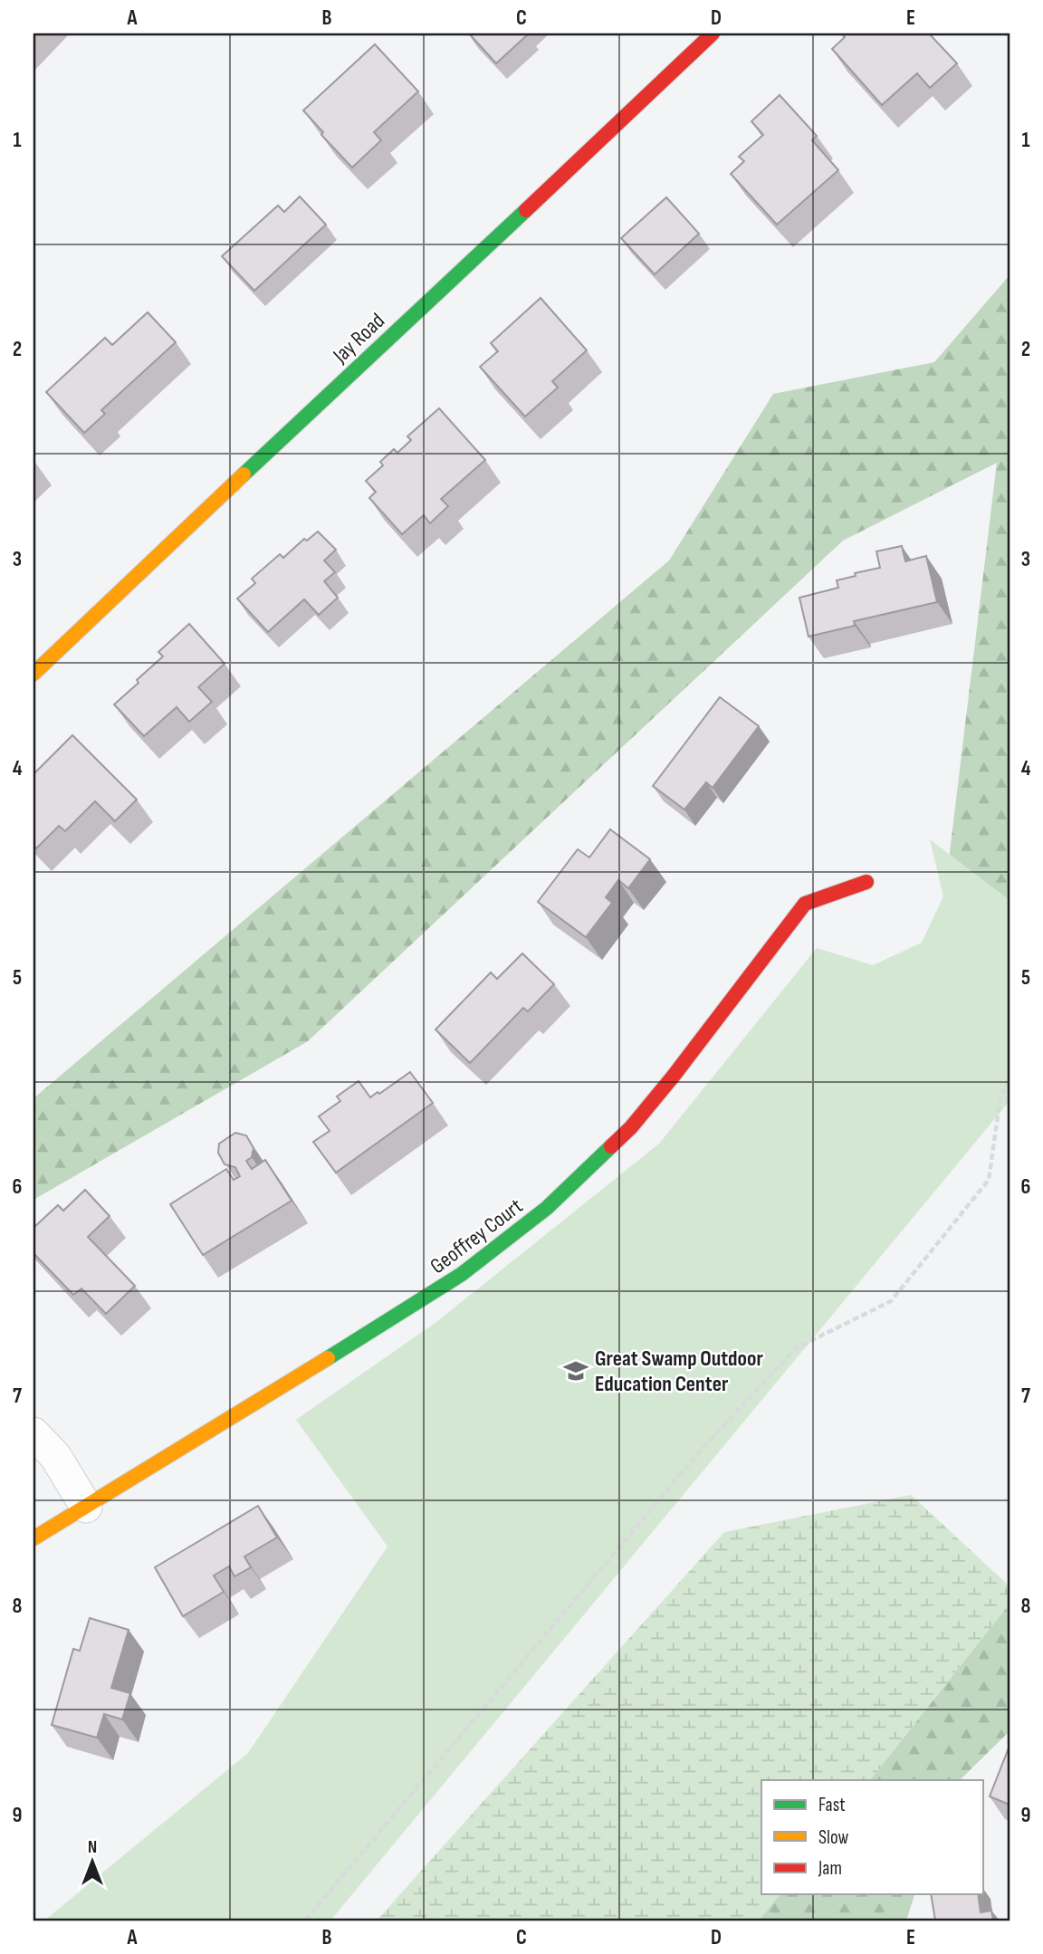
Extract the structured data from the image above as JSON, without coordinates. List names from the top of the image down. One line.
{"streets":{"street":["Jay Road","Geoffrey Court"]},"places":{"school or university":["Great Swamp Outdoor Education Center"]},"legend":["Fast","Slow","Jam"],"north":"top","grid":{"columns":["A","B","C","D","E"],"rows":["1","2","3","4","5","6","7","8","9"]}}
